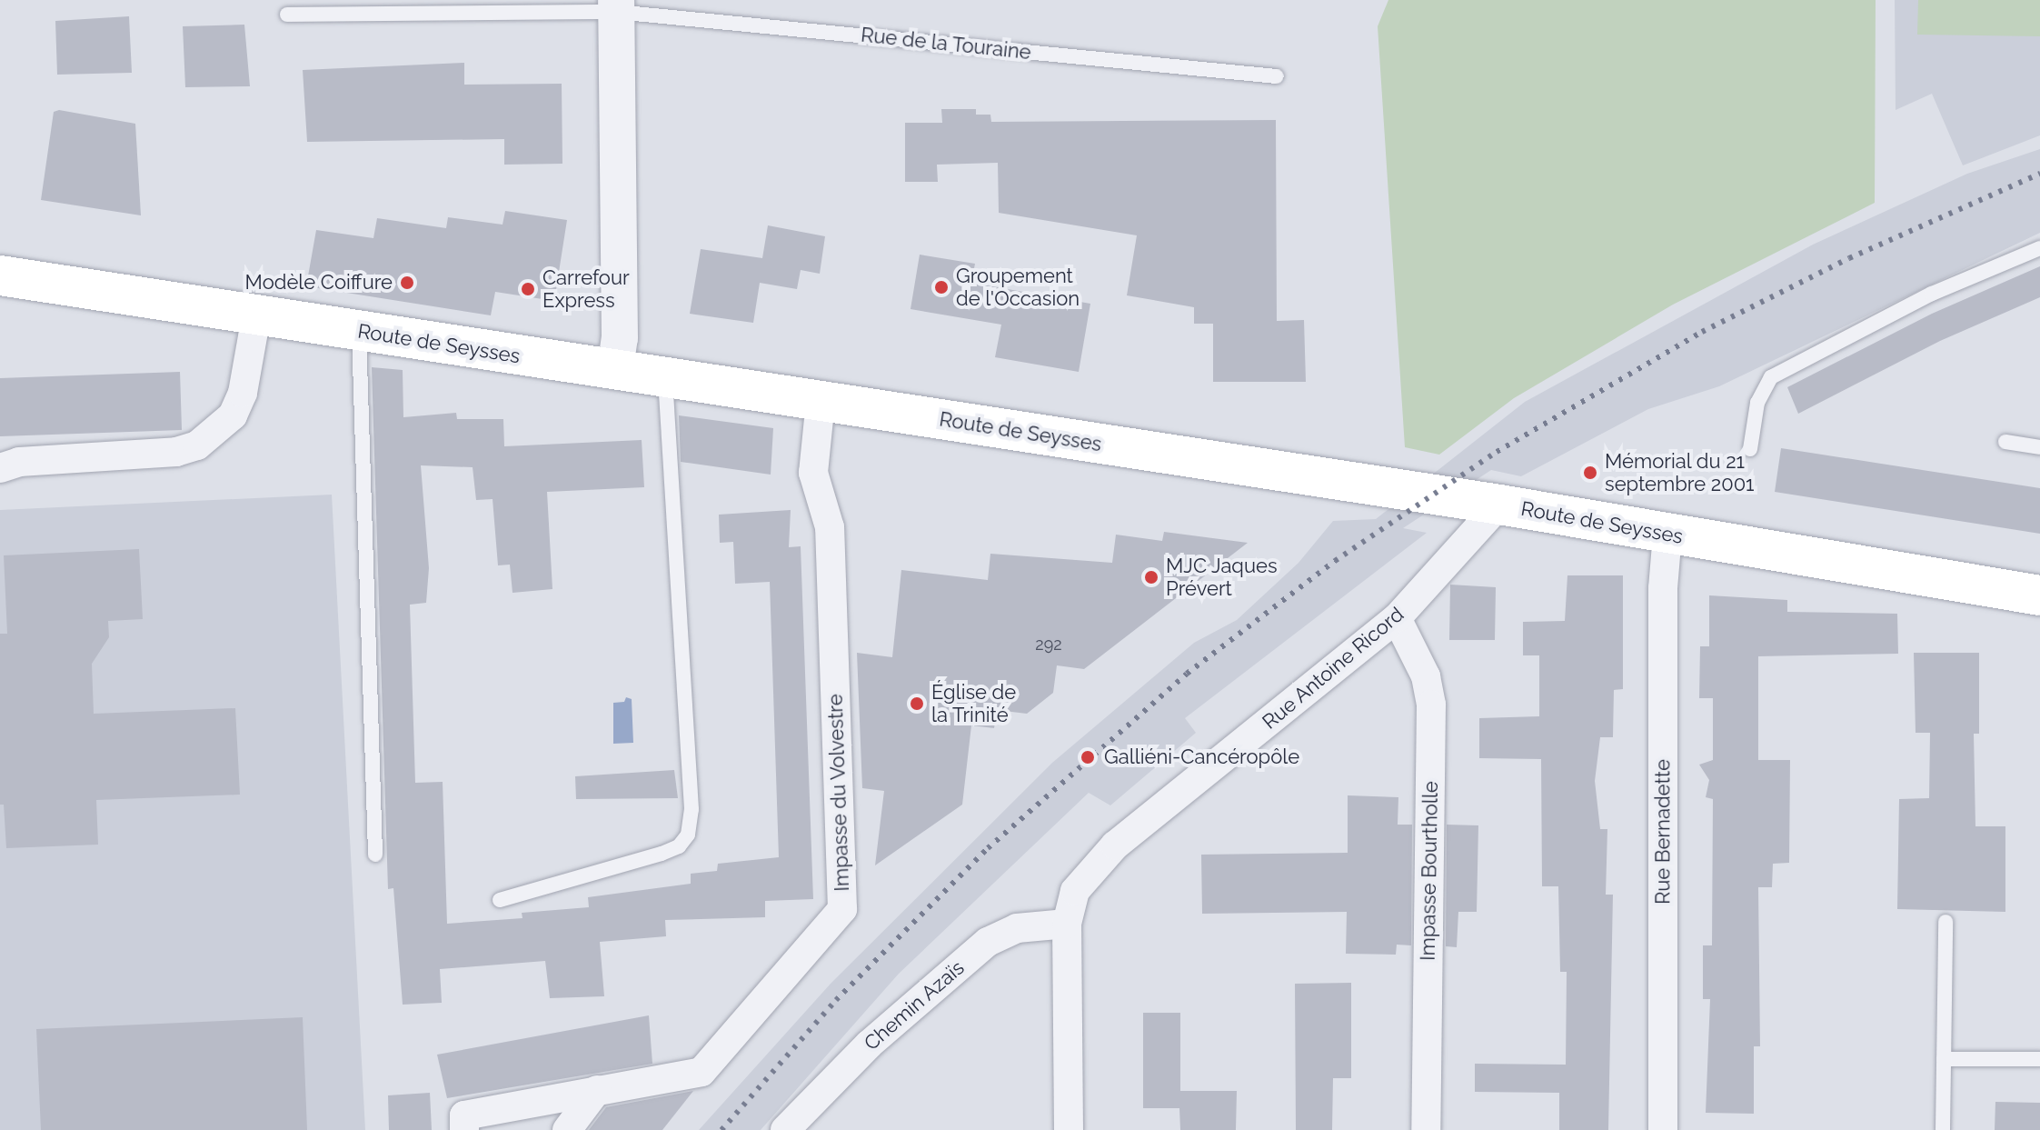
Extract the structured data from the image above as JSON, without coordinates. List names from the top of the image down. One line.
{"streets":{"main road":["Route de Seysses"],"street":["Rue Antoine Ricord","Impasse du Volvestre","Rue Bernadette","Impasse Bourtholle","Chemin Azaïs"],"lane":["Rue de la Touraine"]},"crossings":[["Route de Seysses","Rue Antoine Ricord"],["Route de Seysses","Impasse du Volvestre"],["Route de Seysses","Rue Bernadette"],["Rue Antoine Ricord","Impasse Bourtholle"],["Rue Antoine Ricord","Chemin Azaïs"]],"places":["Modèle Coiffure","Groupement de l'Occasion","Carrefour Express","Mémorial du 21 septembre 2001","MJC Jaques Prévert","Église de la Trinité","Galliéni-Cancéropôle"],"house_numbers":["292"]}
